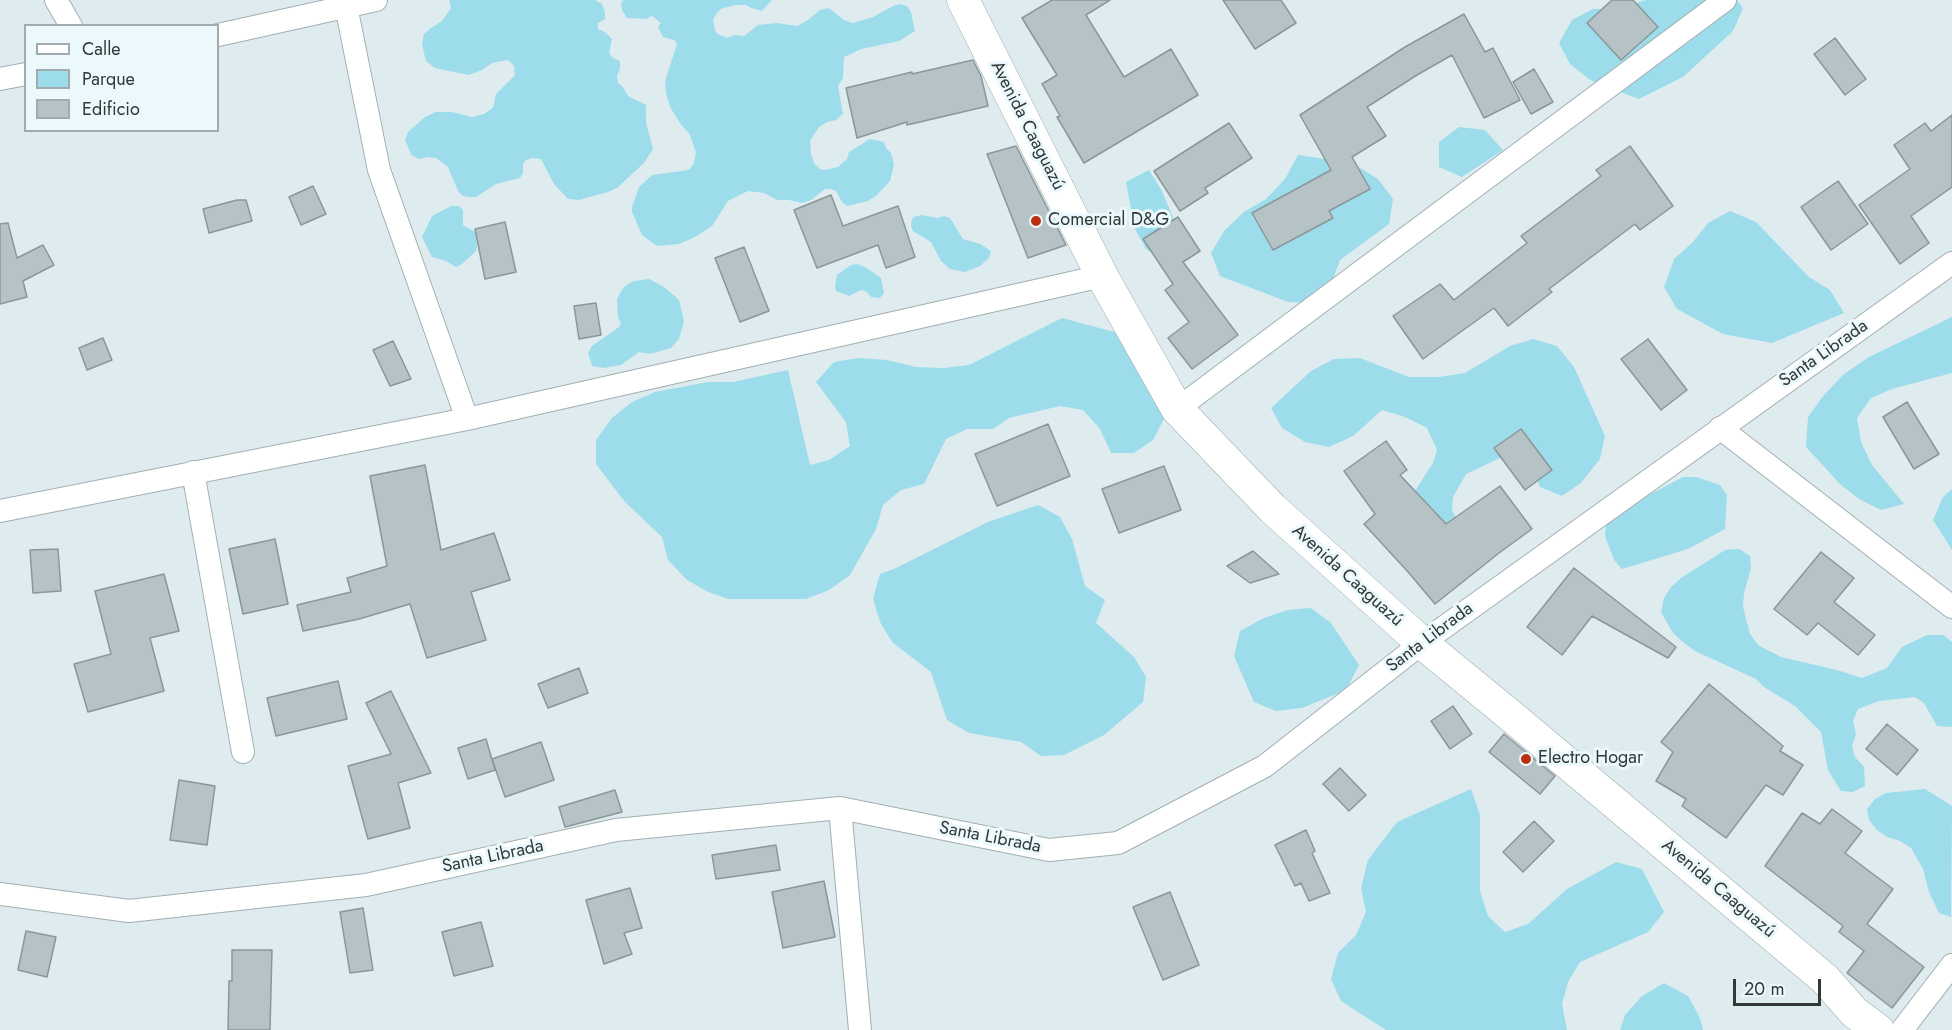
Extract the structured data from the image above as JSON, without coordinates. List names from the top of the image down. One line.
{"streets":{"street":["Avenida Caaguazú","Santa Librada"]},"crossings":[["Avenida Caaguazú","Santa Librada"]],"places":["Comercial D&G","Electro Hogar"],"legend":["Calle","Parque","Edificio"],"scale_bar":"20 m"}
